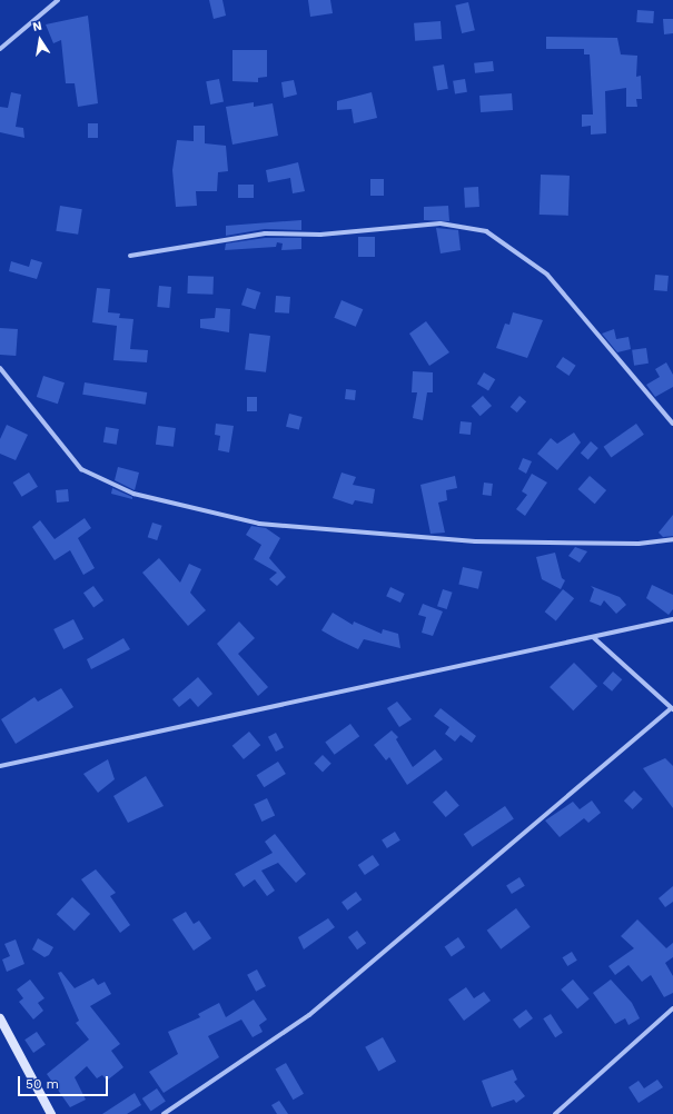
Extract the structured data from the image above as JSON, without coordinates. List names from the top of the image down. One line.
{"scale_bar":"50 m","north":"top"}
